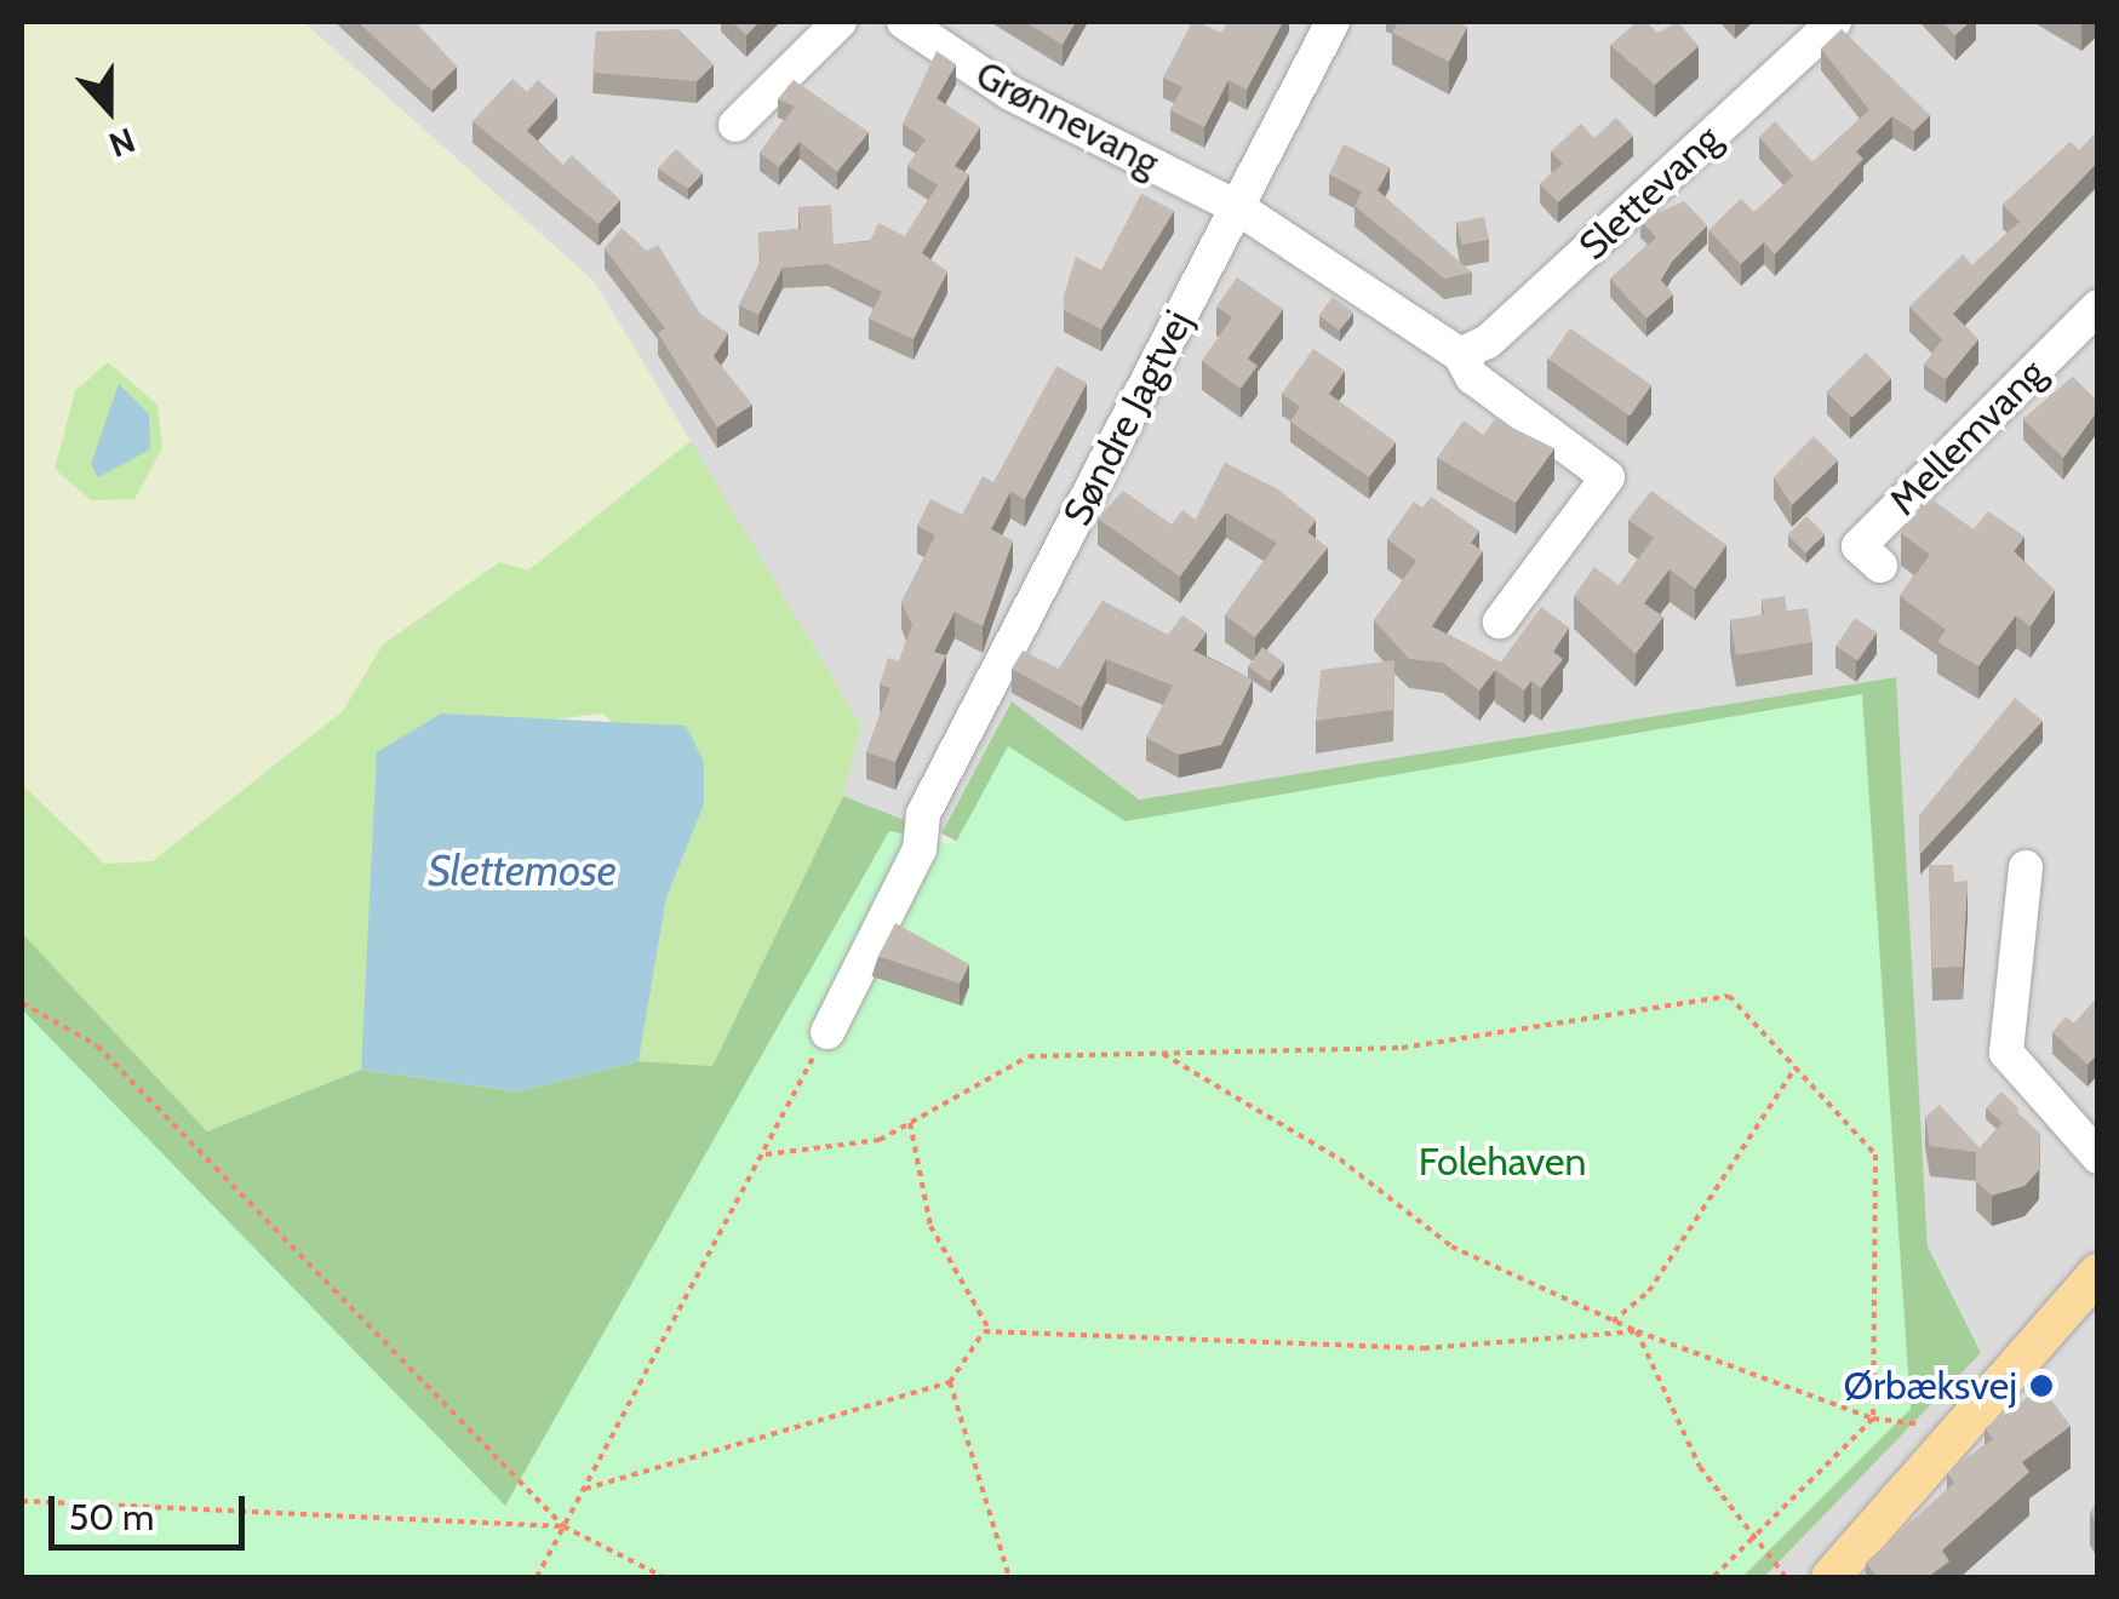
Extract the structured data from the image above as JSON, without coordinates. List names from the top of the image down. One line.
{"streets":{"street":["Grønnevang","Slettevang","Søndre Jagtvej","Mellemvang"]},"crossings":[["Grønnevang","Søndre Jagtvej"]],"water":["Slettemose"],"parks":["Folehaven"],"places":["Ørbæksvej"],"scale_bar":"50 m","north":"bottom"}
